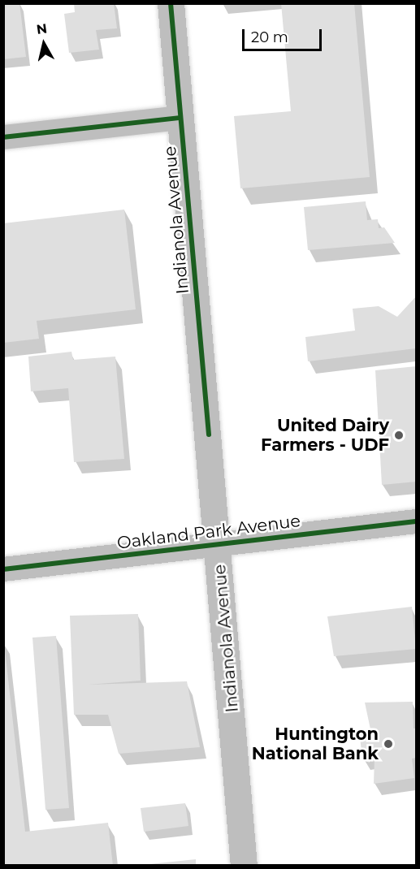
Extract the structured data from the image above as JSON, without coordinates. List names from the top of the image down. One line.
{"streets":{"main road":["Indianola Avenue"],"street":["Oakland Park Avenue"]},"crossings":[["Indianola Avenue","Oakland Park Avenue"]],"places":["United Dairy Farmers - UDF","Huntington National Bank"],"scale_bar":"20 m","north":"top"}
